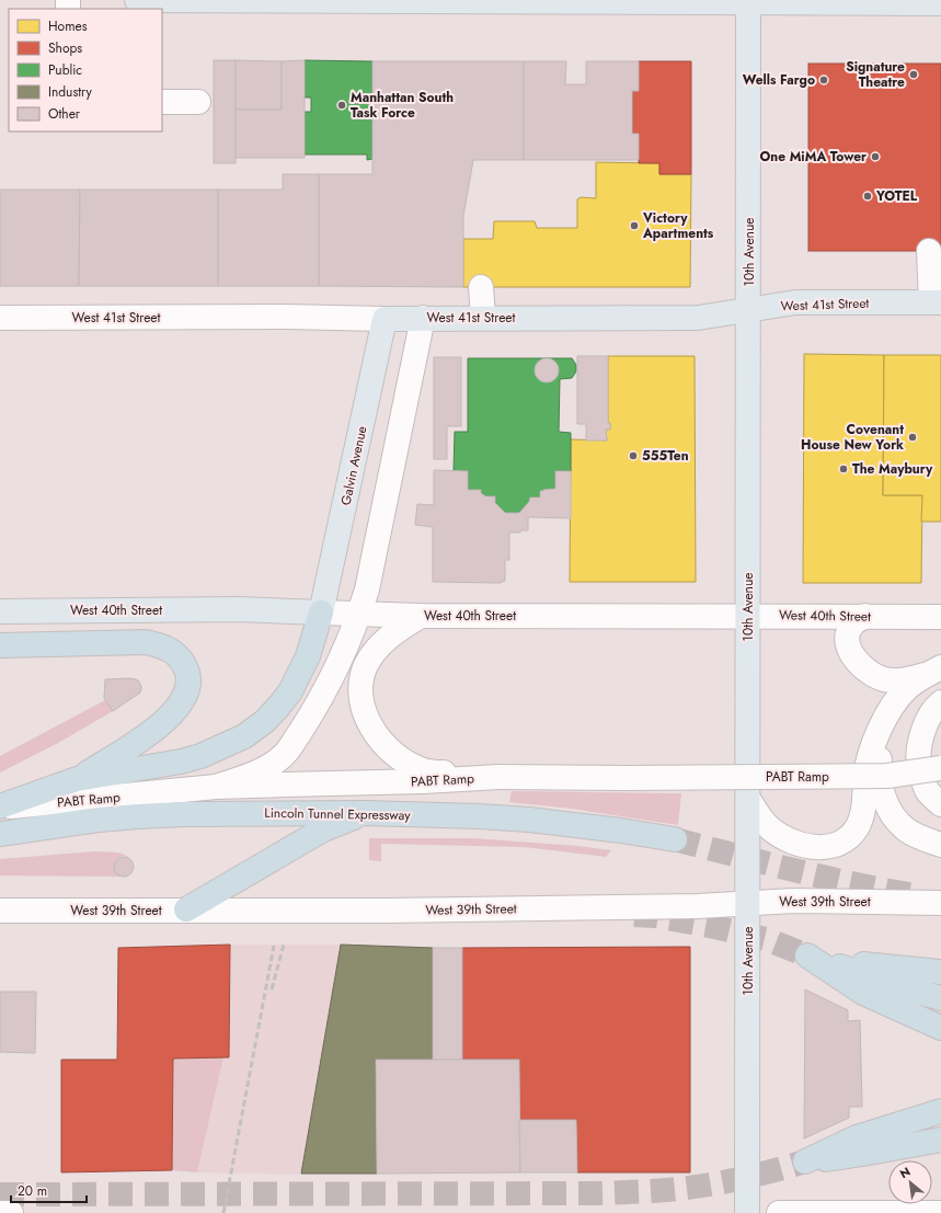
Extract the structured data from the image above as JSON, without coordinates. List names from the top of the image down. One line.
{"streets":{"highway":["Lincoln Tunnel Expressway"],"main road":["10th Avenue","West 41st Street","Galvin Avenue","West 40th Street"],"street":["PABT Ramp","West 39th Street"]},"crossings":[["10th Avenue","West 41st Street"],["10th Avenue","West 40th Street"],["10th Avenue","West 39th Street"],["West 41st Street","Galvin Avenue"],["Galvin Avenue","West 40th Street"],["West 40th Street","PABT Ramp"]],"places":["Signature Theatre","Wells Fargo","Manhattan South Task Force","One MiMA Tower","YOTEL","Victory Apartments","Covenant House New York","555Ten","The Maybury"],"legend":["Homes","Shops","Public","Industry","Other"],"scale_bar":"20 m","north":"top left"}
